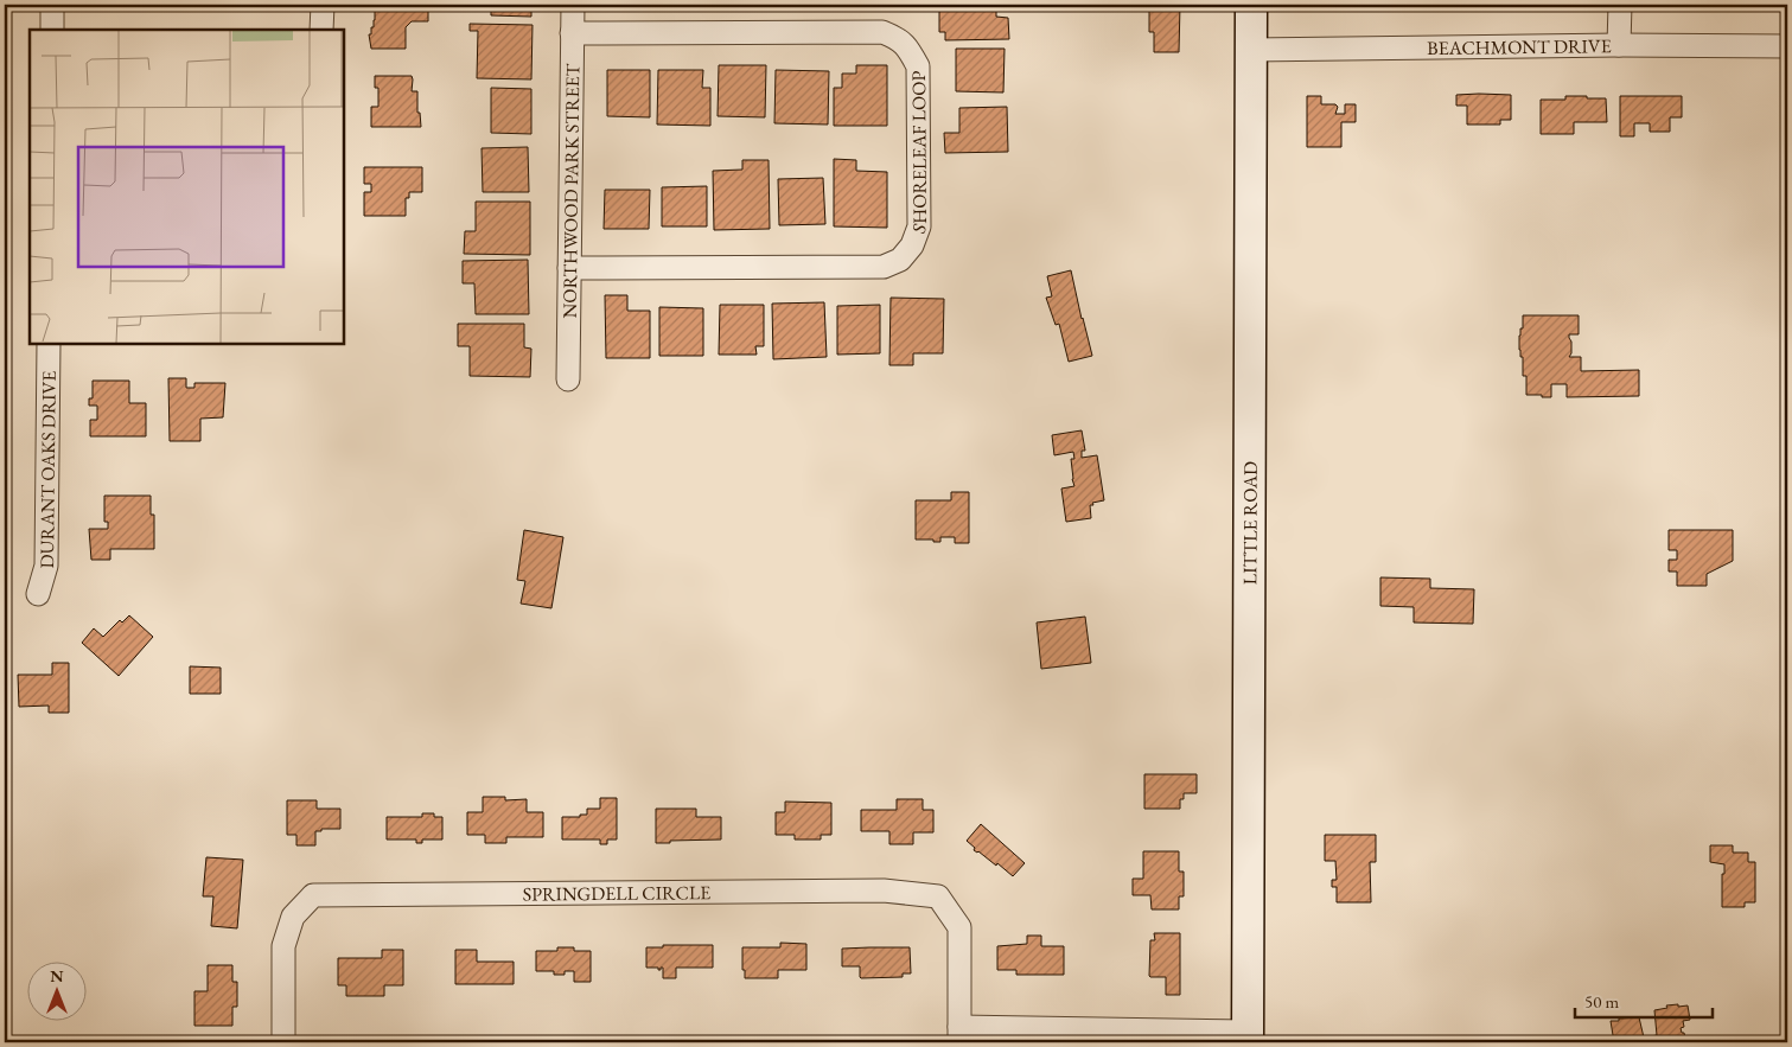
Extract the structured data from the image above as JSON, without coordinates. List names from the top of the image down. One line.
{"streets":{"street":["BEACHMONT DRIVE","SHORELEAF LOOP","NORTHWOOD PARK STREET","DURANT OAKS DRIVE","LITTLE ROAD","SPRINGDELL CIRCLE"]},"crossings":[["BEACHMONT DRIVE","LITTLE ROAD"],["SHORELEAF LOOP","NORTHWOOD PARK STREET"],["LITTLE ROAD","SPRINGDELL CIRCLE"]],"scale_bar":"50 m","north":"top"}
